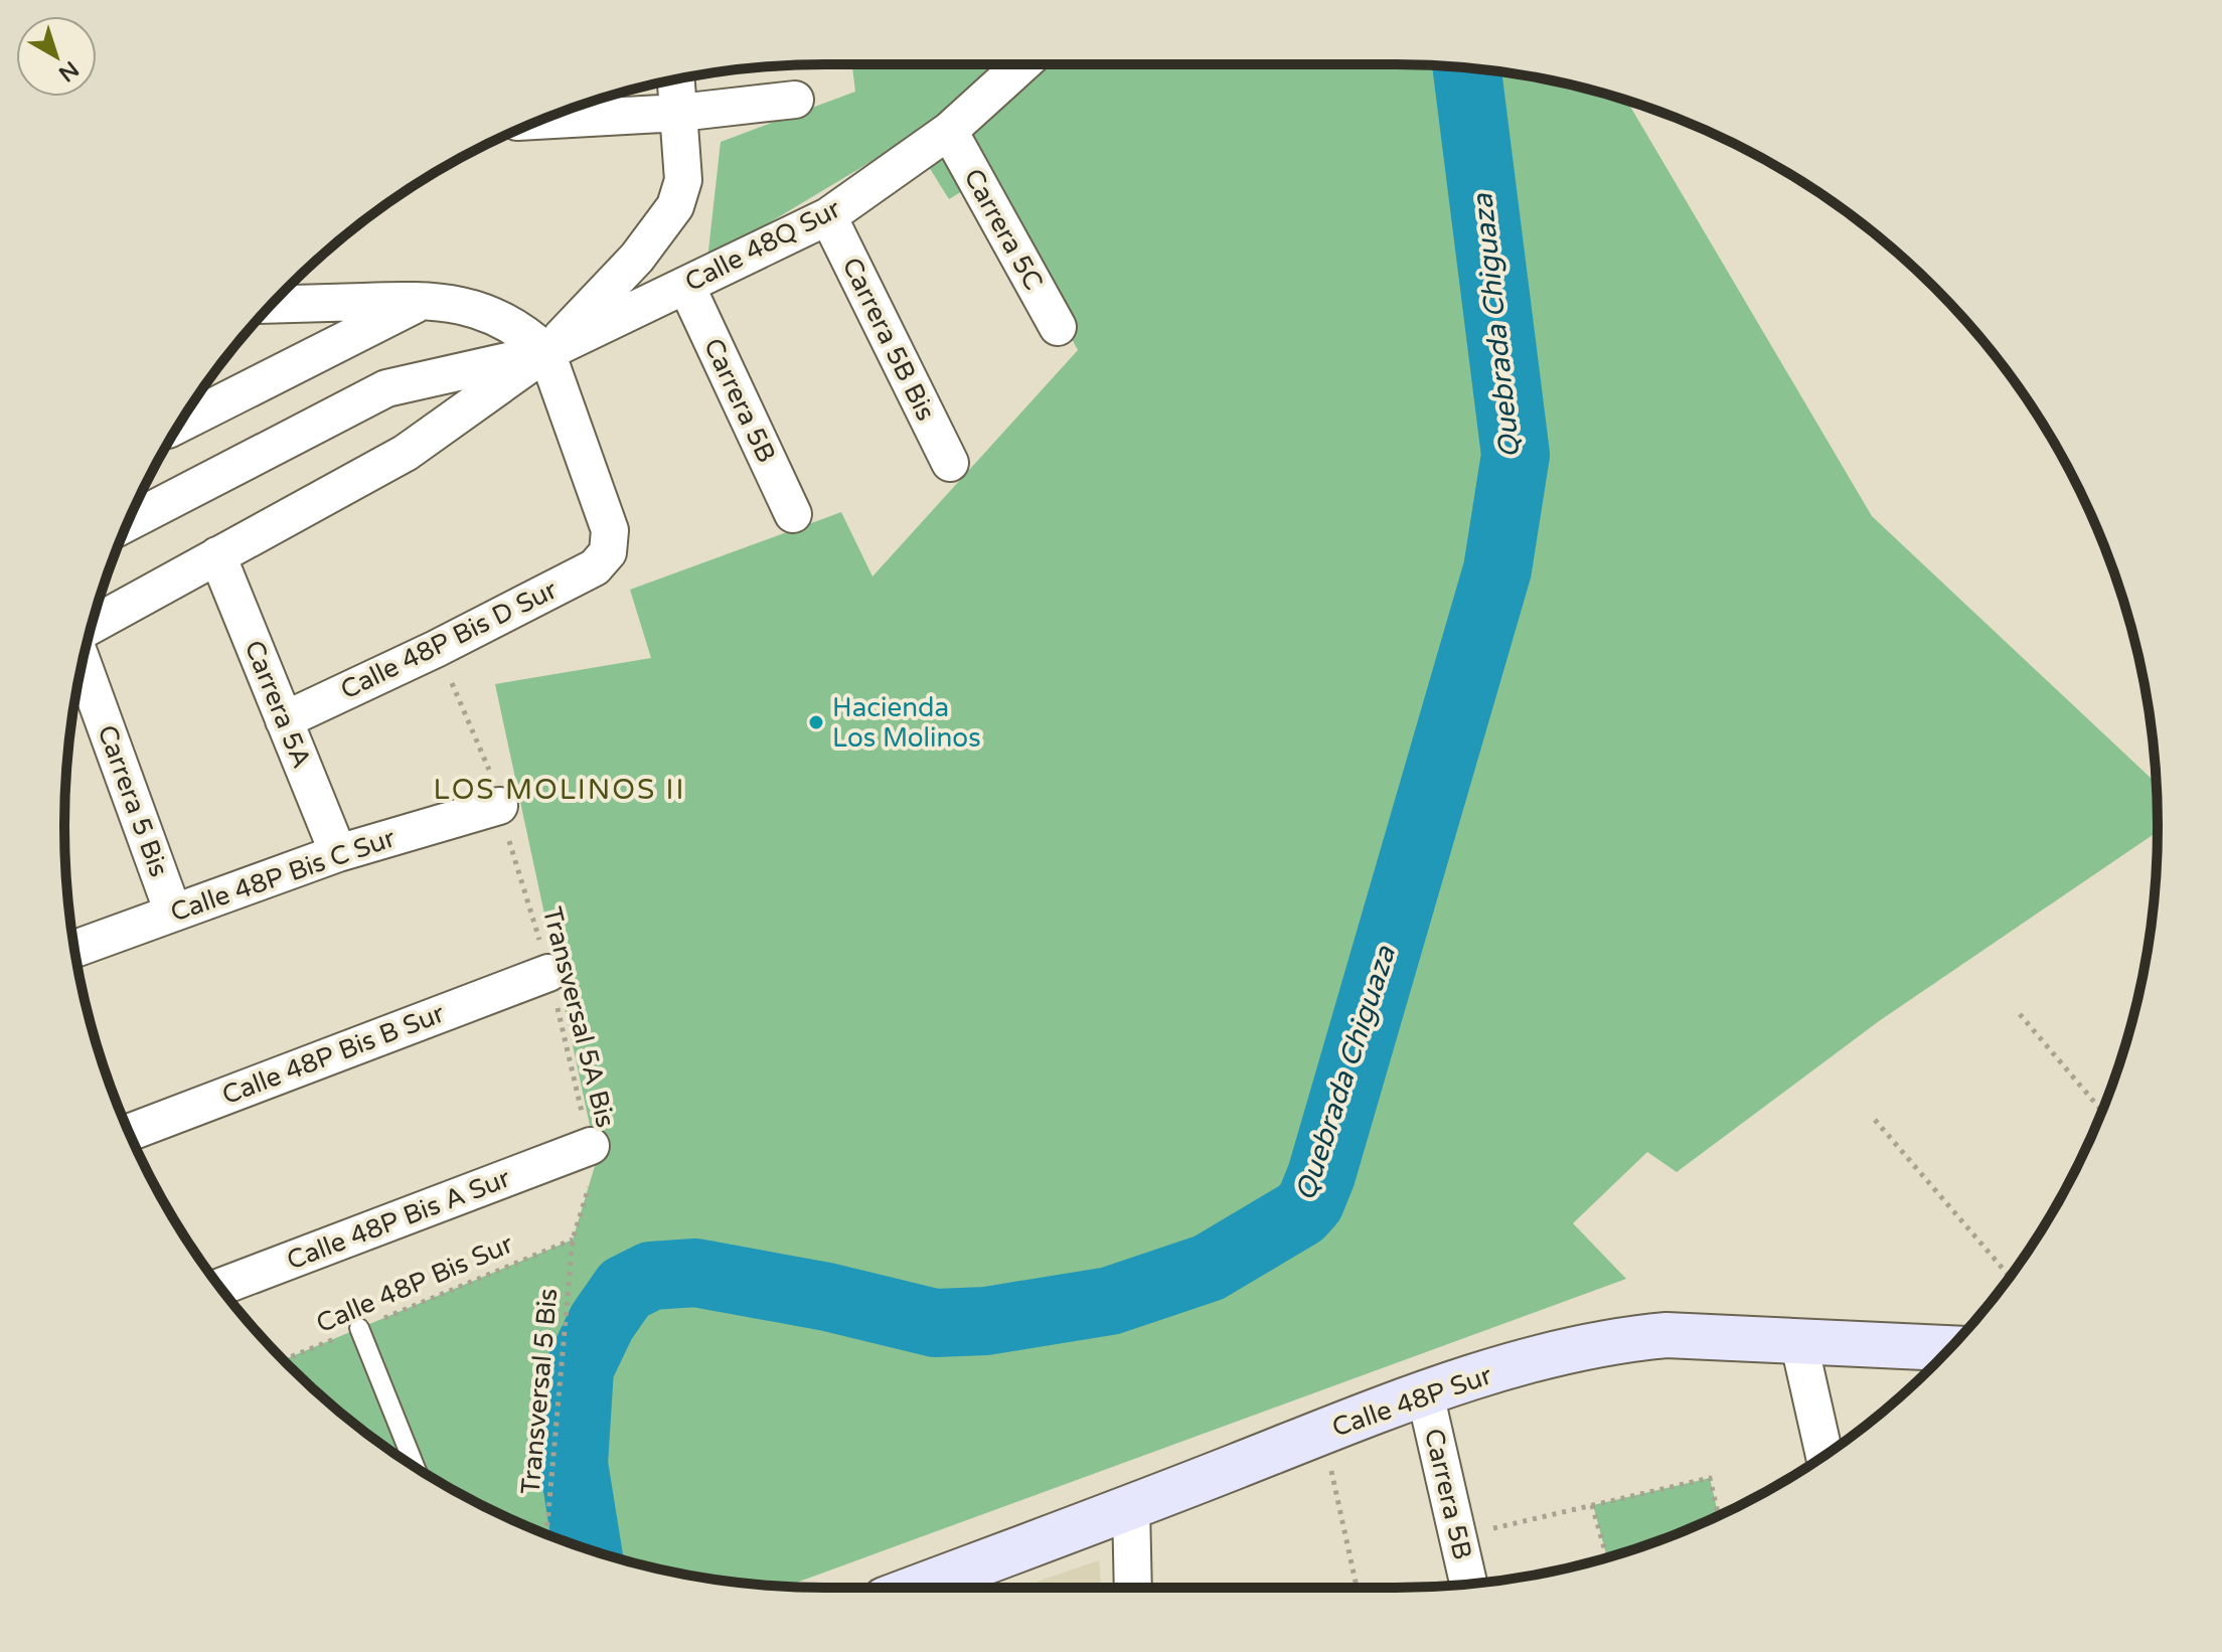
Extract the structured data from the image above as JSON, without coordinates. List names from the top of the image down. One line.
{"streets":{"main road":["Calle 48P Sur"],"street":["Carrera 5C","Calle 48Q Sur","Carrera 5B Bis","Carrera 5B","Calle 48P Bis D Sur","Carrera 5A","Carrera 5 Bis","Calle 48P Bis C Sur","Calle 48P Bis B Sur","Calle 48P Bis A Sur"],"path":["Transversal 5A Bis","Calle 48P Bis Sur","Transversal 5 Bis"]},"crossings":[["Carrera 5C","Calle 48Q Sur"],["Calle 48Q Sur","Carrera 5B Bis"],["Calle 48Q Sur","Carrera 5B"],["Calle 48Q Sur","Calle 48P Bis D Sur"],["Calle 48Q Sur","Carrera 5A"],["Carrera 5B","Calle 48P Sur"],["Calle 48P Bis D Sur","Carrera 5A"],["Calle 48P Bis D Sur","Transversal 5A Bis"],["Carrera 5A","Calle 48P Bis C Sur"],["Carrera 5 Bis","Calle 48P Bis C Sur"],["Calle 48P Bis C Sur","Transversal 5A Bis"],["Transversal 5A Bis","Calle 48P Bis B Sur"],["Transversal 5A Bis","Calle 48P Bis A Sur"],["Transversal 5A Bis","Calle 48P Bis Sur"],["Transversal 5A Bis","Transversal 5 Bis"],["Calle 48P Bis Sur","Transversal 5 Bis"]],"districts":["LOS MOLINOS II"],"water":["Quebrada Chiguaza"],"places":["Hacienda Los Molinos"],"north":"bottom right"}
